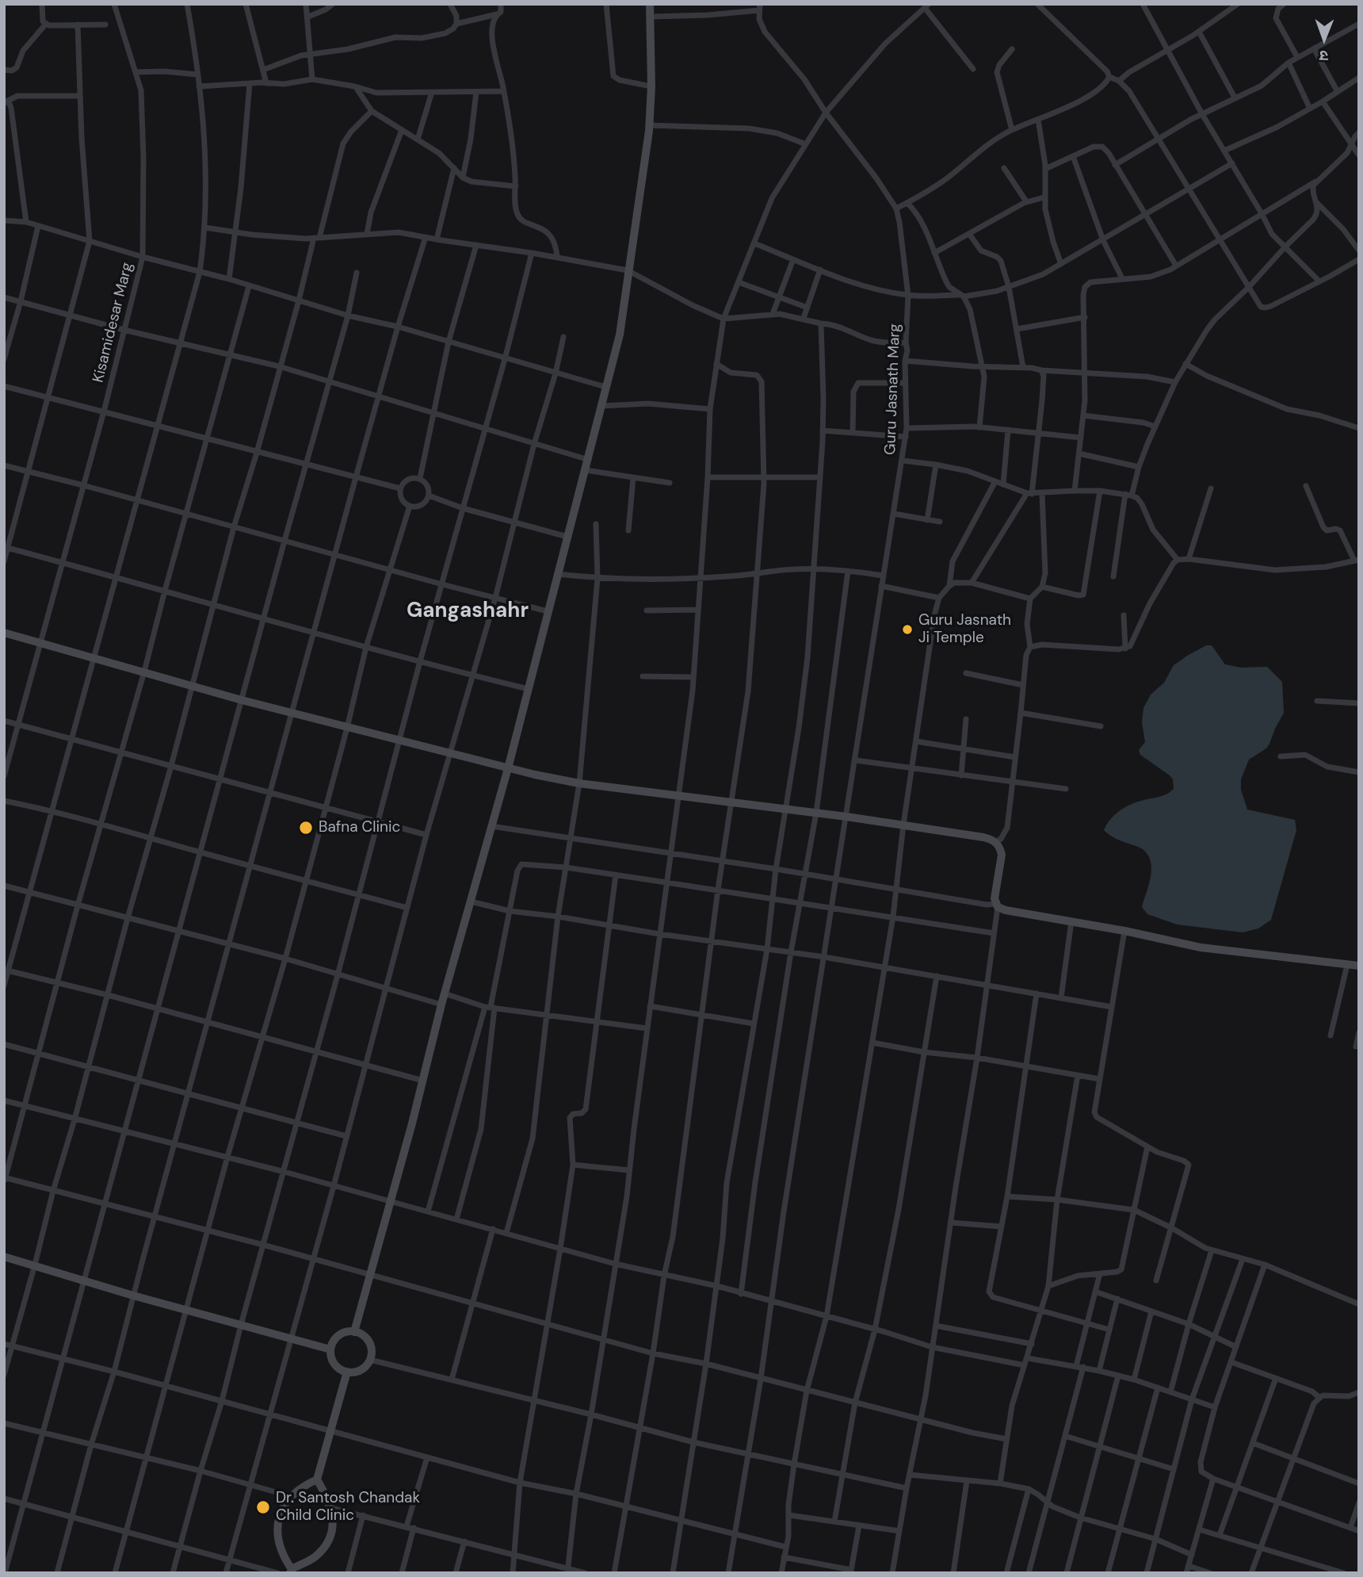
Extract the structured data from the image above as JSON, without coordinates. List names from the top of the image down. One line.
{"streets":{"street":["Kisamidesar Marg","Guru Jasnath Marg"]},"districts":["Gangashahr"],"places":["Guru Jasnath Ji Temple","Bafna Clinic","Dr. Santosh Chandak Child Clinic"],"north":"bottom"}
